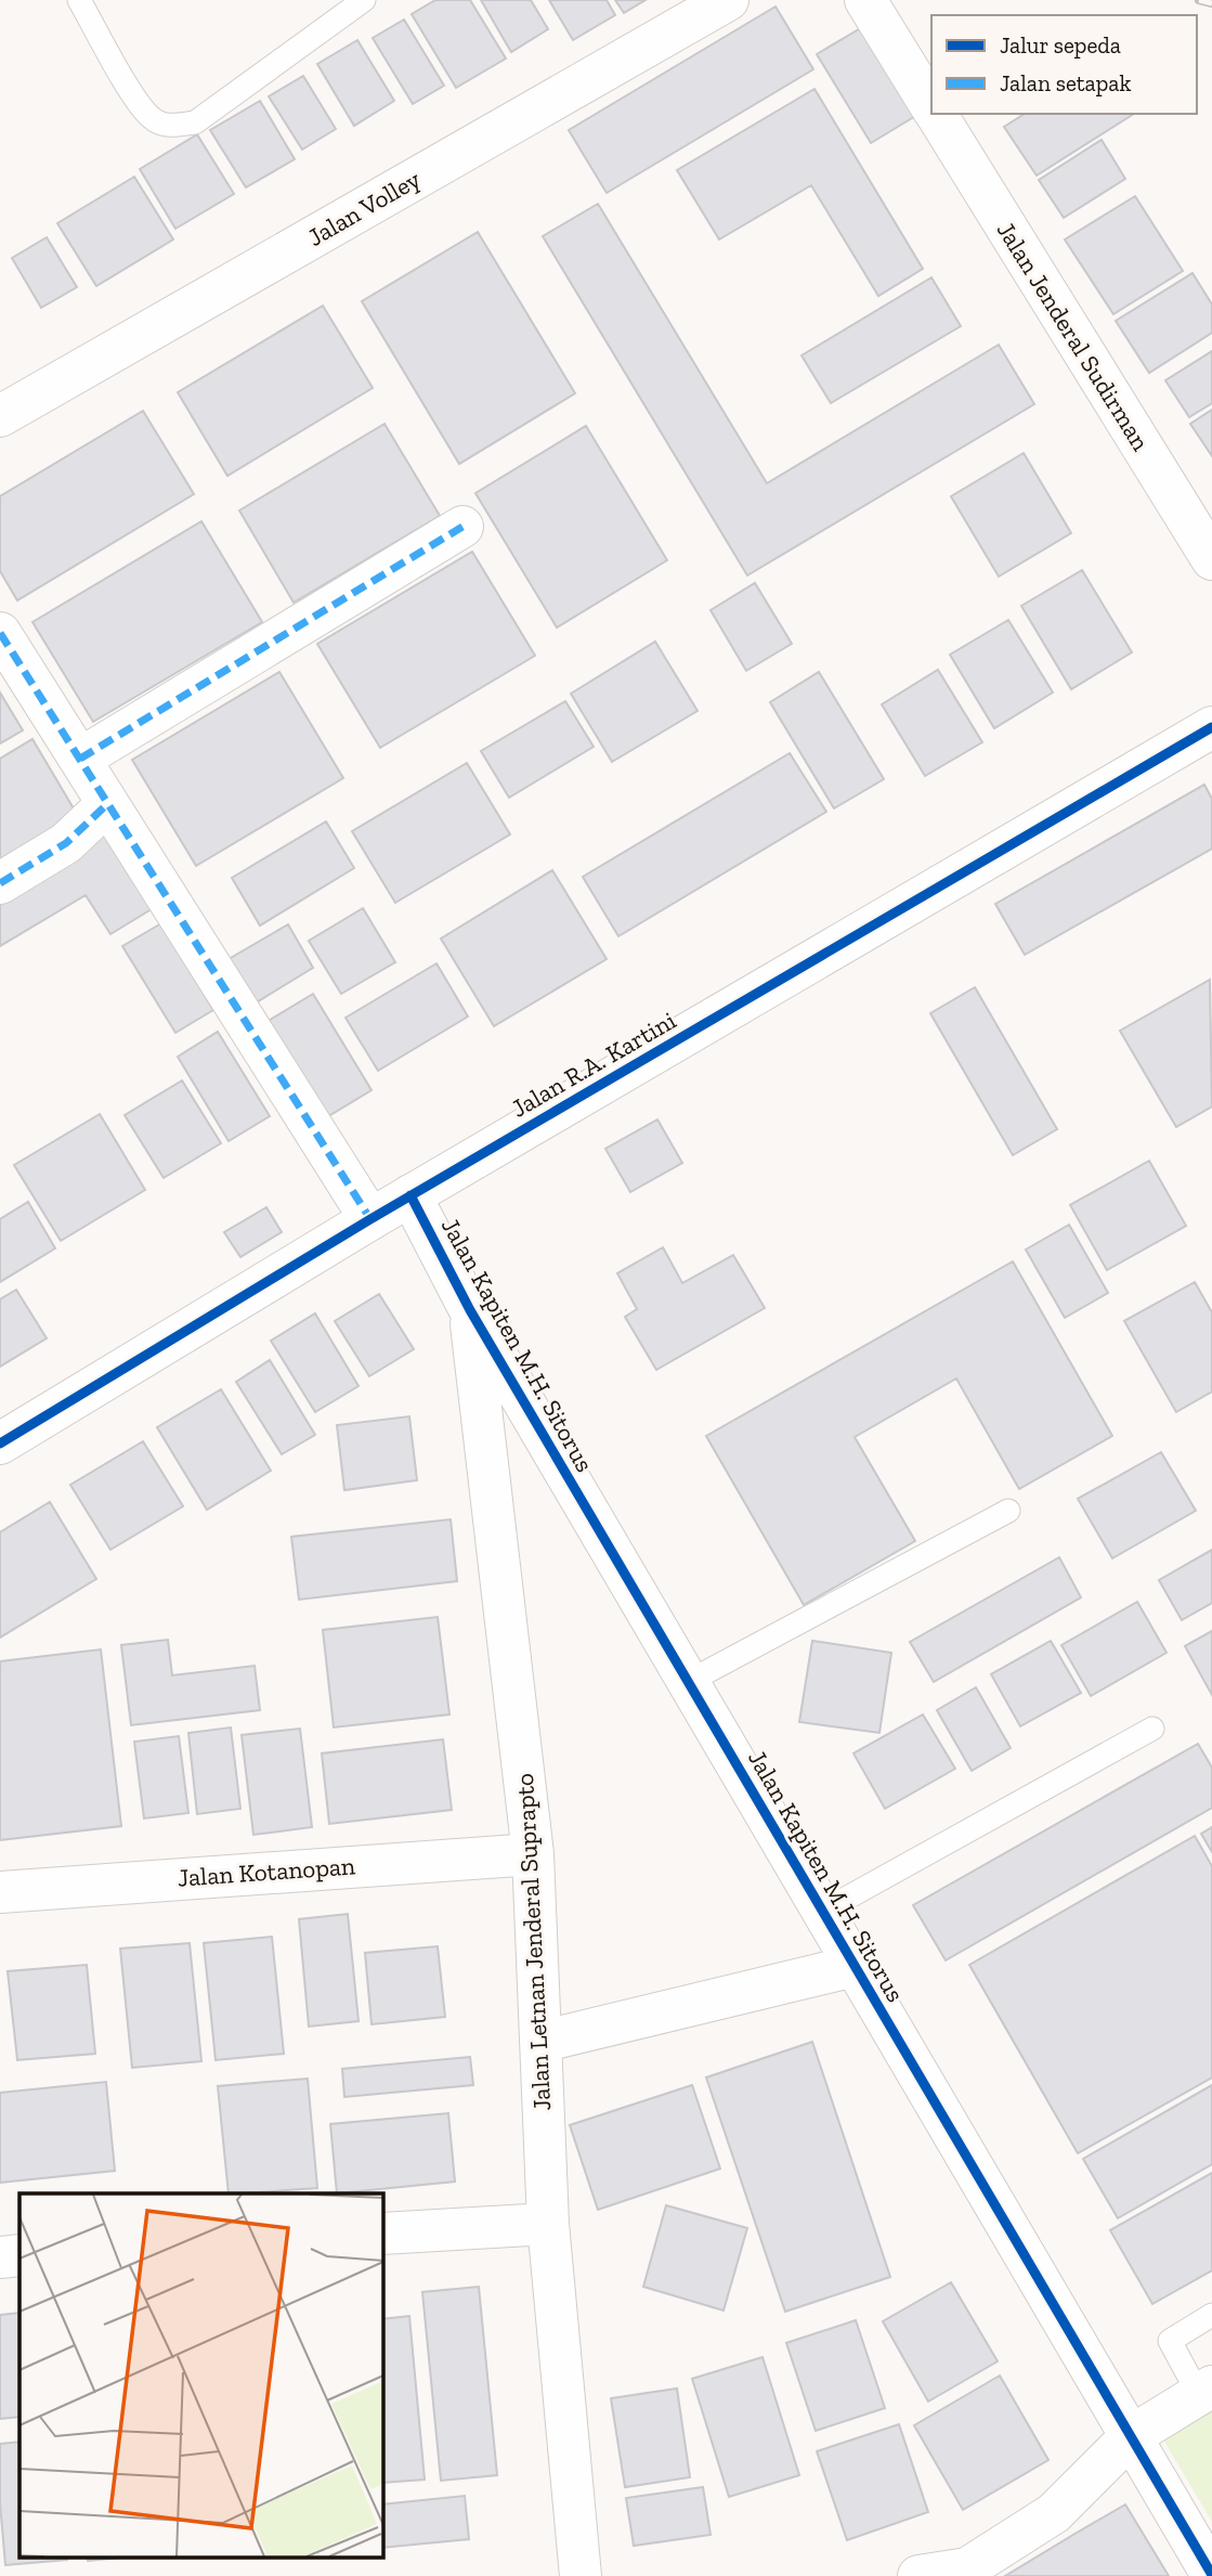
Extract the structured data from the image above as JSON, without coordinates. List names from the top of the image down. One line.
{"streets":{"street":["Jalan Volley","Jalan Jenderal Sudirman","Jalan R.A. Kartini","Jalan Kapiten M.H. Sitorus","Jalan Kotanopan","Jalan Letnan Jenderal Suprapto"]},"crossings":[["Jalan R.A. Kartini","Jalan Kapiten M.H. Sitorus"],["Jalan Kapiten M.H. Sitorus","Jalan Letnan Jenderal Suprapto"],["Jalan Kotanopan","Jalan Letnan Jenderal Suprapto"]],"legend":["Jalur sepeda","Jalan setapak"]}
